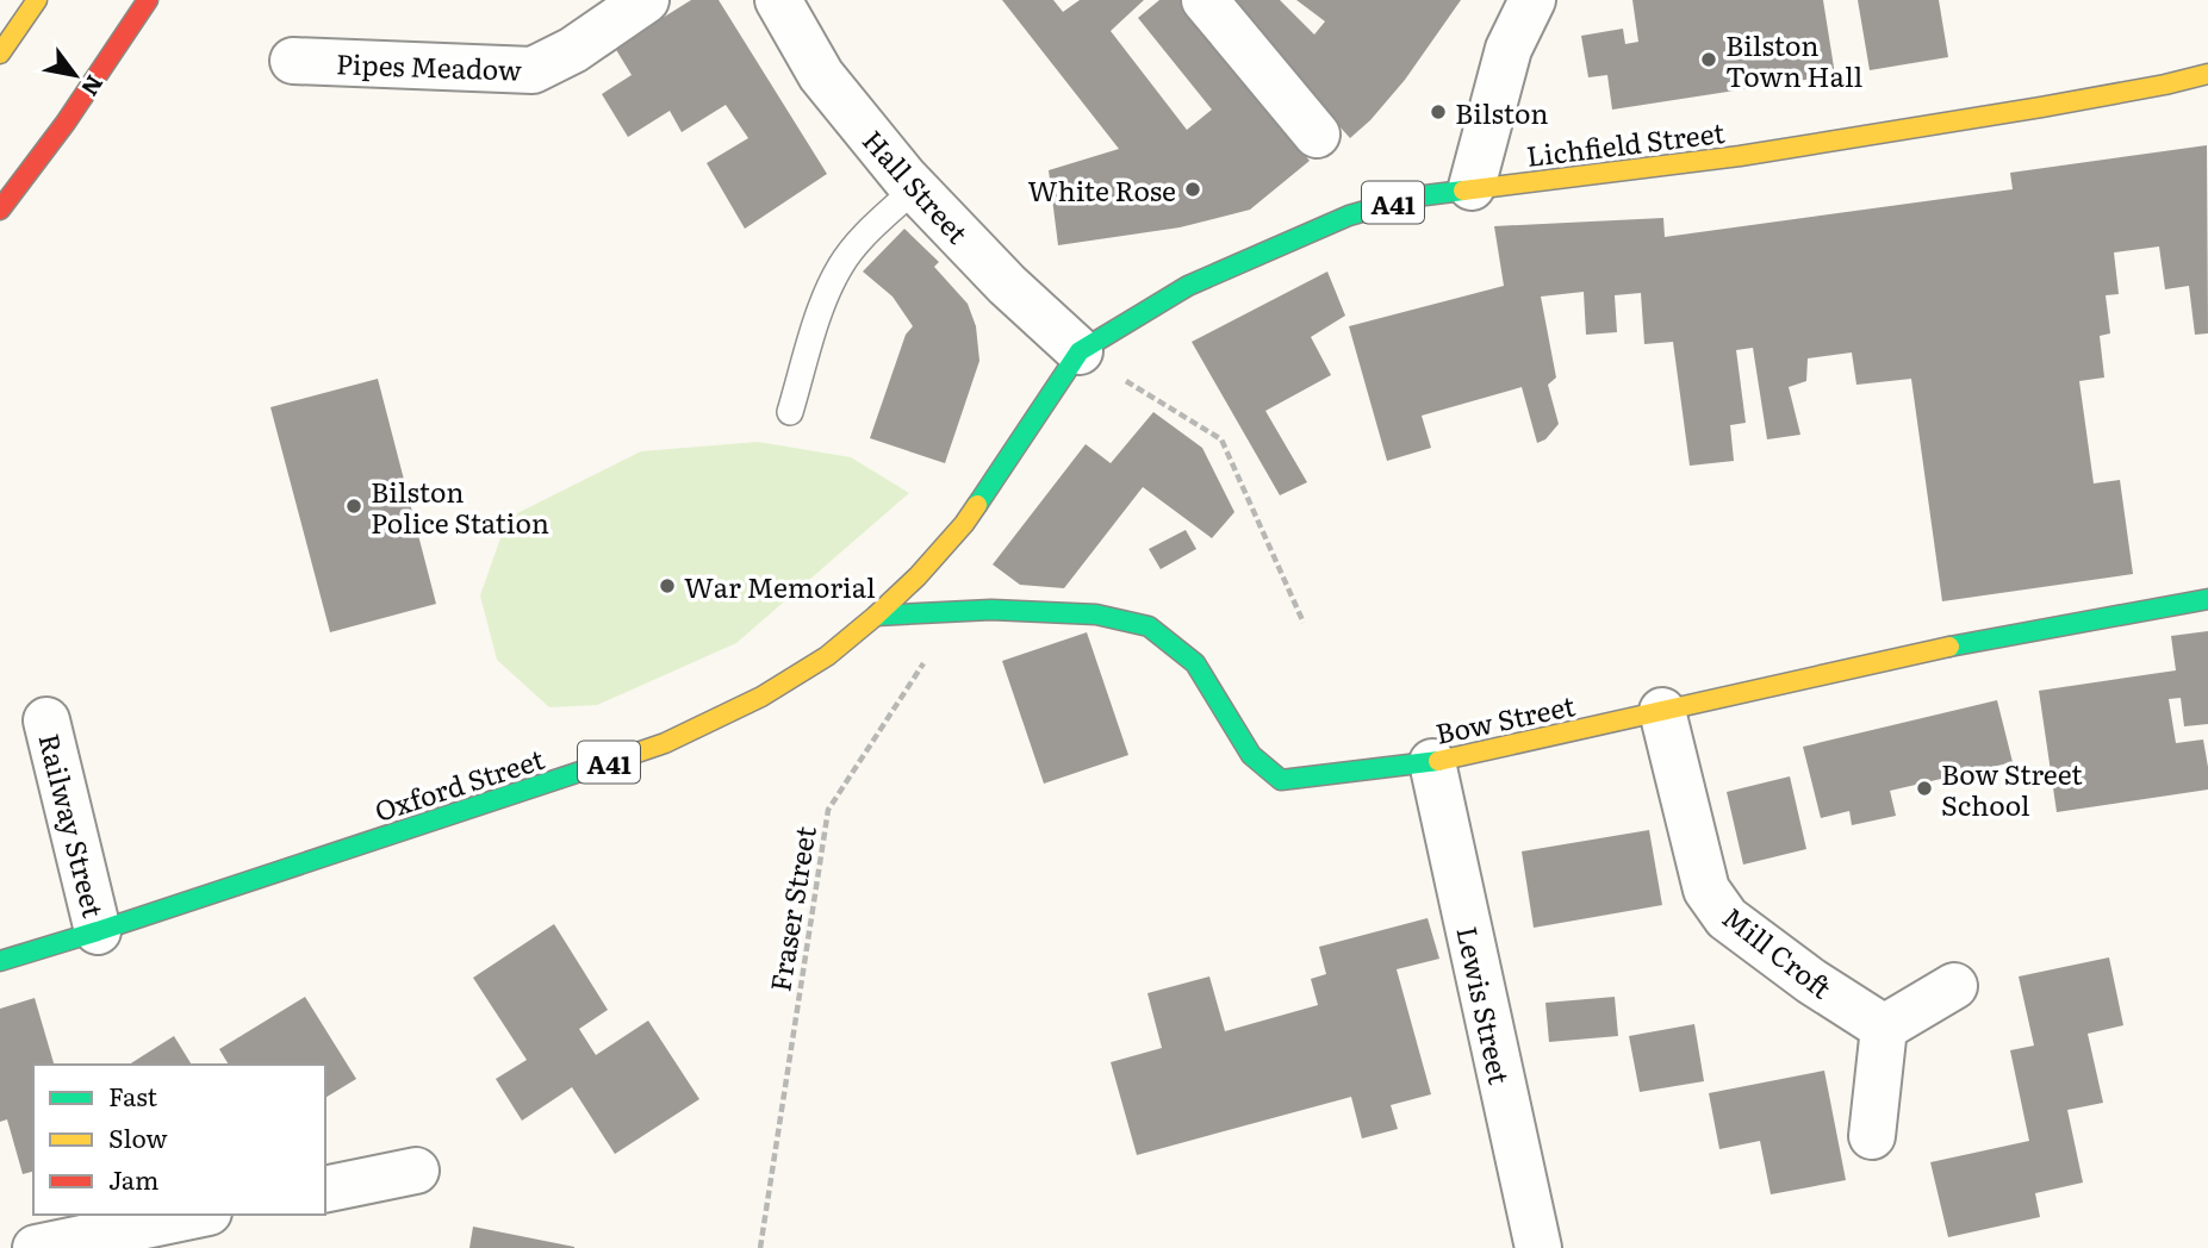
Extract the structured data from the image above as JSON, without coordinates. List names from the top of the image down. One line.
{"streets":{"main road":["Lichfield Street","A41","Bow Street","Oxford Street"],"street":["Pipes Meadow","Hall Street","Railway Street","Mill Croft","Lewis Street"],"path":["Fraser Street"]},"crossings":[["Lichfield Street","Hall Street"],["Lichfield Street","Oxford Street"],["Hall Street","Oxford Street"],["Bow Street","Oxford Street"],["Bow Street","Fraser Street"],["Bow Street","Mill Croft"],["Bow Street","Lewis Street"],["Oxford Street","Railway Street"]],"places":["Bilston Town Hall","Bilston","White Rose","Bilston Police Station","War Memorial","Bow Street School"],"legend":["Fast","Slow","Jam"],"north":"bottom right"}
